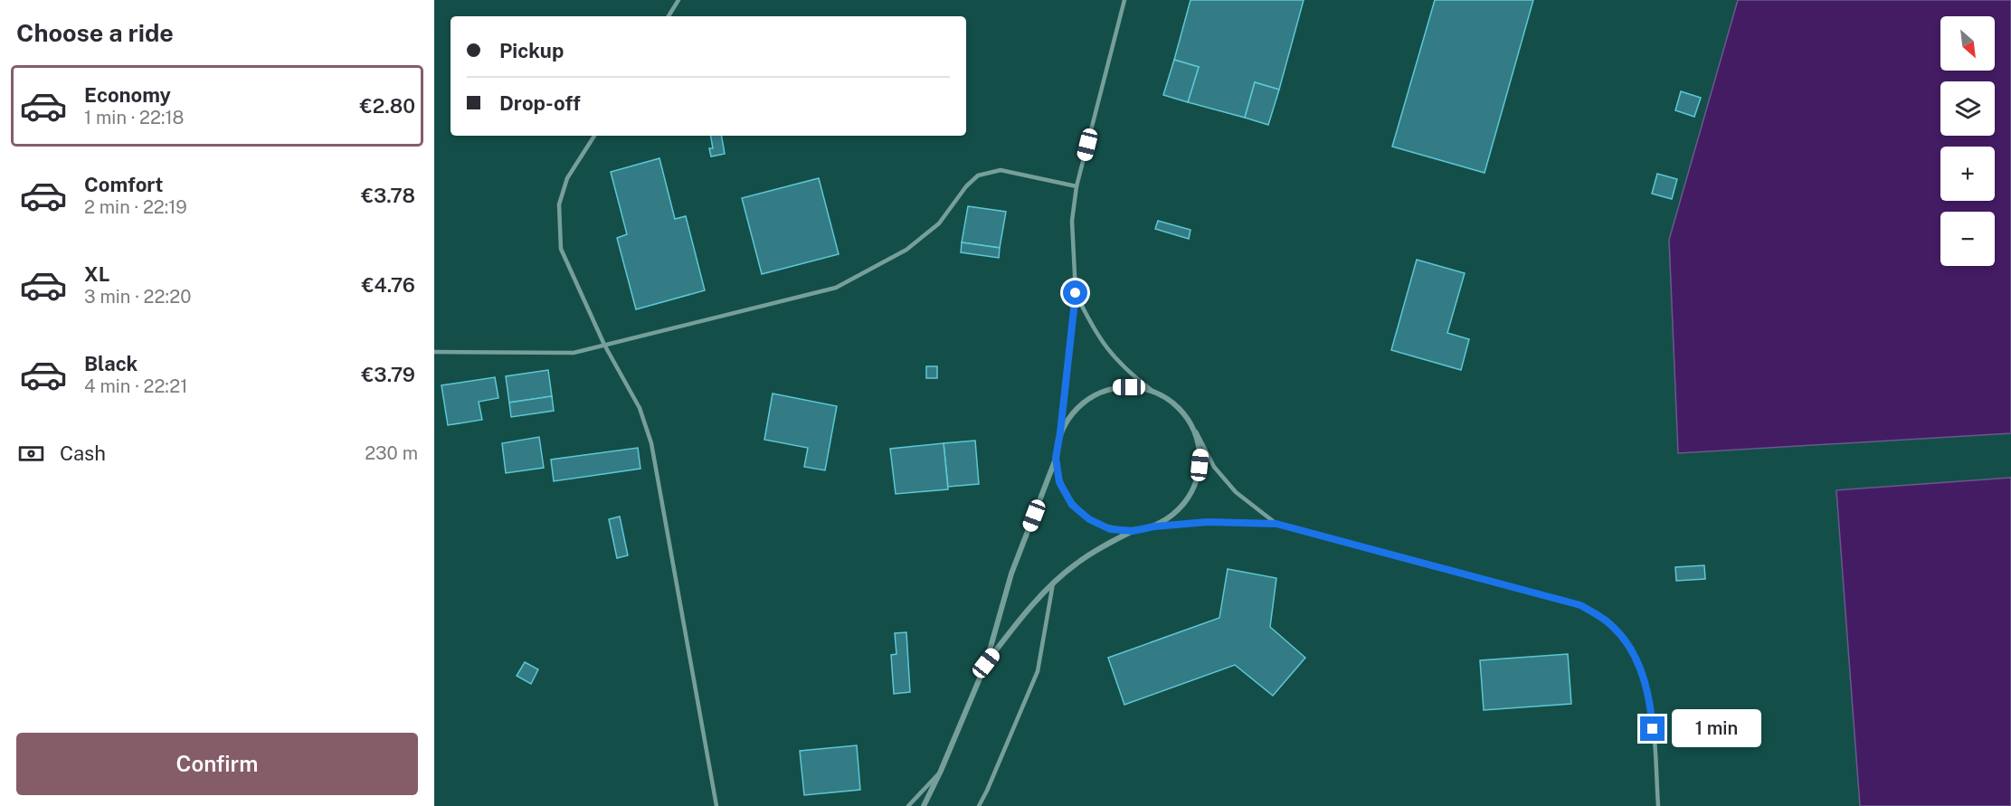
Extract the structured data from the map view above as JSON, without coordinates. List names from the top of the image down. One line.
{"north":"bottom right","page":{"heading":"Choose a ride","map_buttons":["+","−"],"banner":["Pickup","Drop-off"],"list":[{"name":"Economy","note":"1 min · 22:18","value":"€2.80"},{"name":"Comfort","note":"2 min · 22:19","value":"€3.78"},{"name":"XL","note":"3 min · 22:20","value":"€4.76"},{"name":"Black","note":"4 min · 22:21","value":"€3.79"}],"pay":["Cash","230 m"],"bubble":"1 min","buttons":"Confirm"}}
